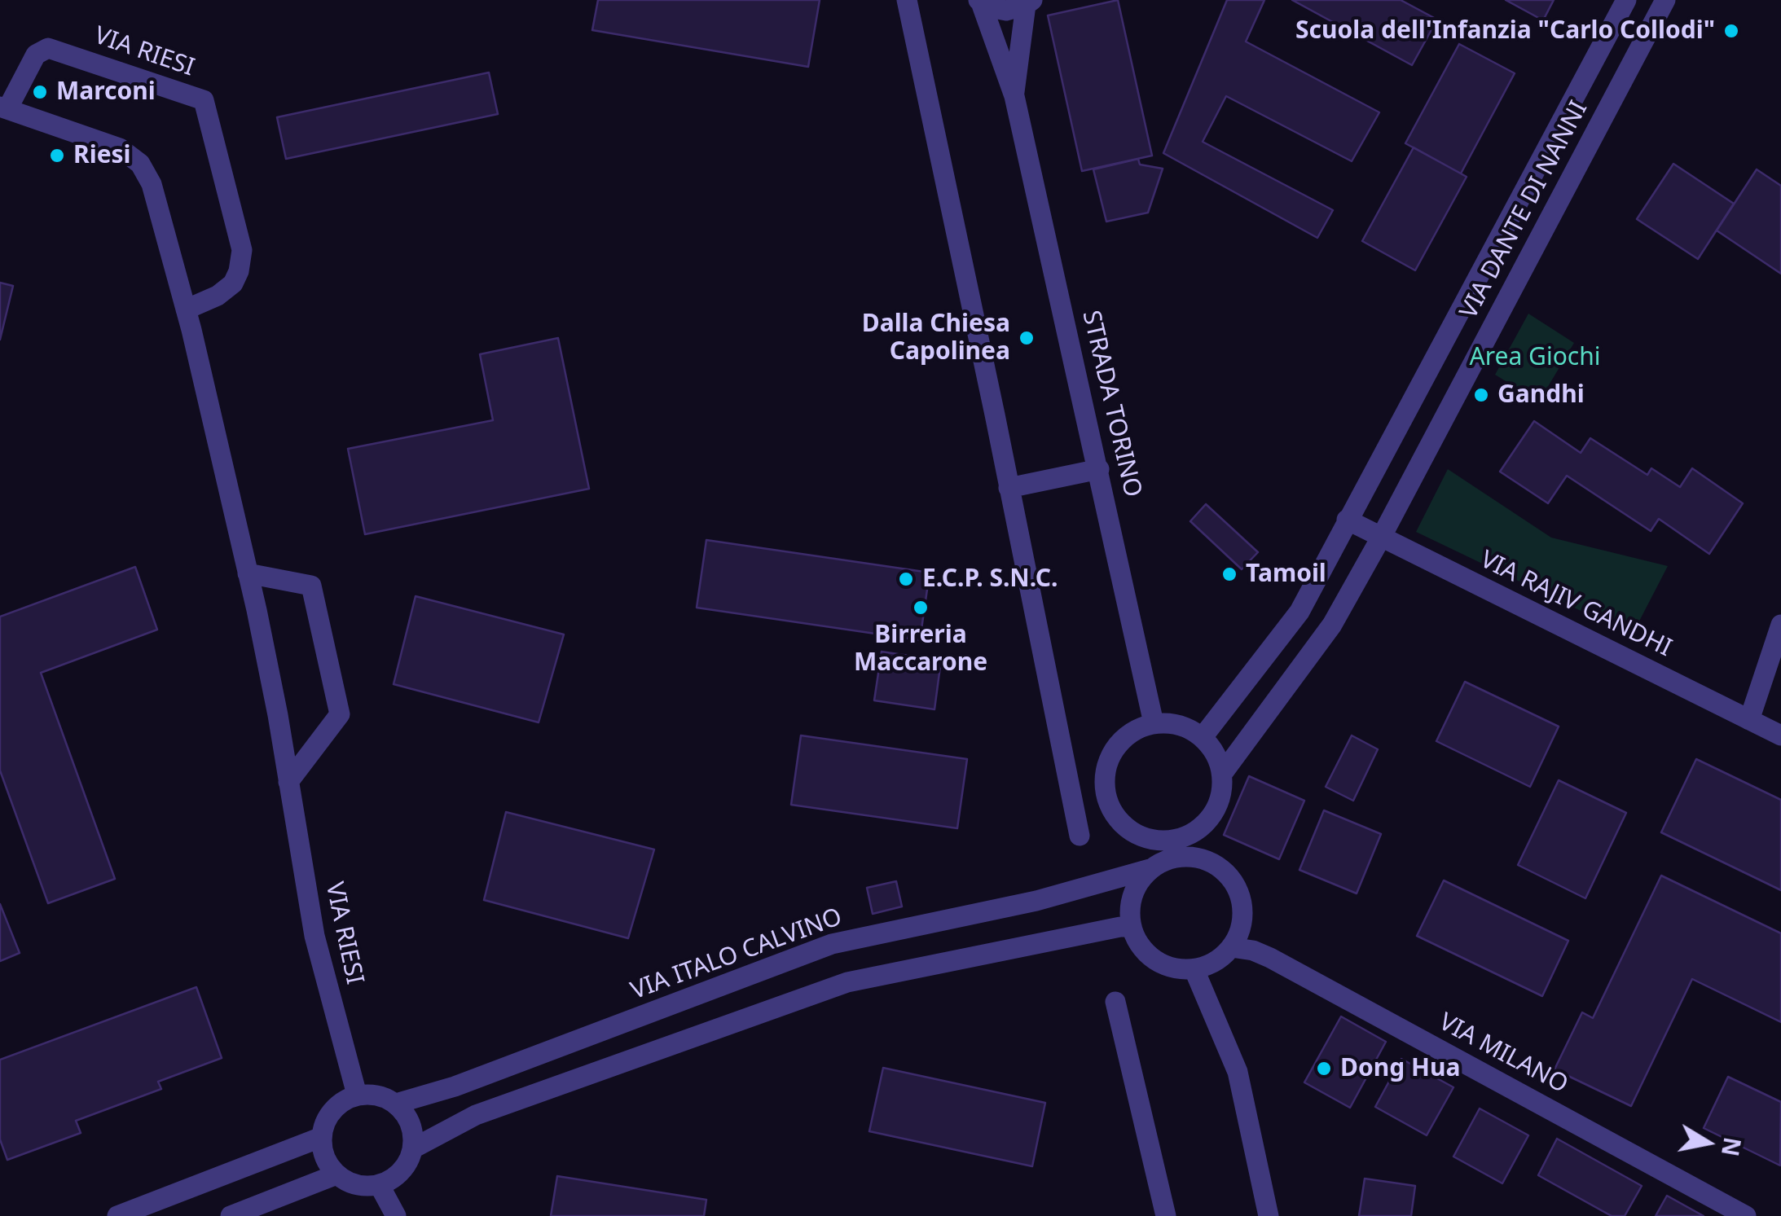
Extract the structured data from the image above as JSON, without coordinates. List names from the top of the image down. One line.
{"streets":{"street":["VIA RIESI","VIA DANTE DI NANNI","STRADA TORINO","VIA RAJIV GANDHI","VIA ITALO CALVINO","VIA MILANO"]},"crossings":[["VIA RIESI","VIA ITALO CALVINO"],["VIA DANTE DI NANNI","STRADA TORINO"],["VIA DANTE DI NANNI","VIA RAJIV GANDHI"],["VIA ITALO CALVINO","VIA MILANO"]],"parks":["Area Giochi"],"places":["Scuola dell'Infanzia \"Carlo Collodi\"","Marconi","Riesi","Dalla Chiesa Capolinea","Gandhi","Tamoil","E.C.P. S.N.C.","Birreria Maccarone","Dong Hua"],"north":"right"}
